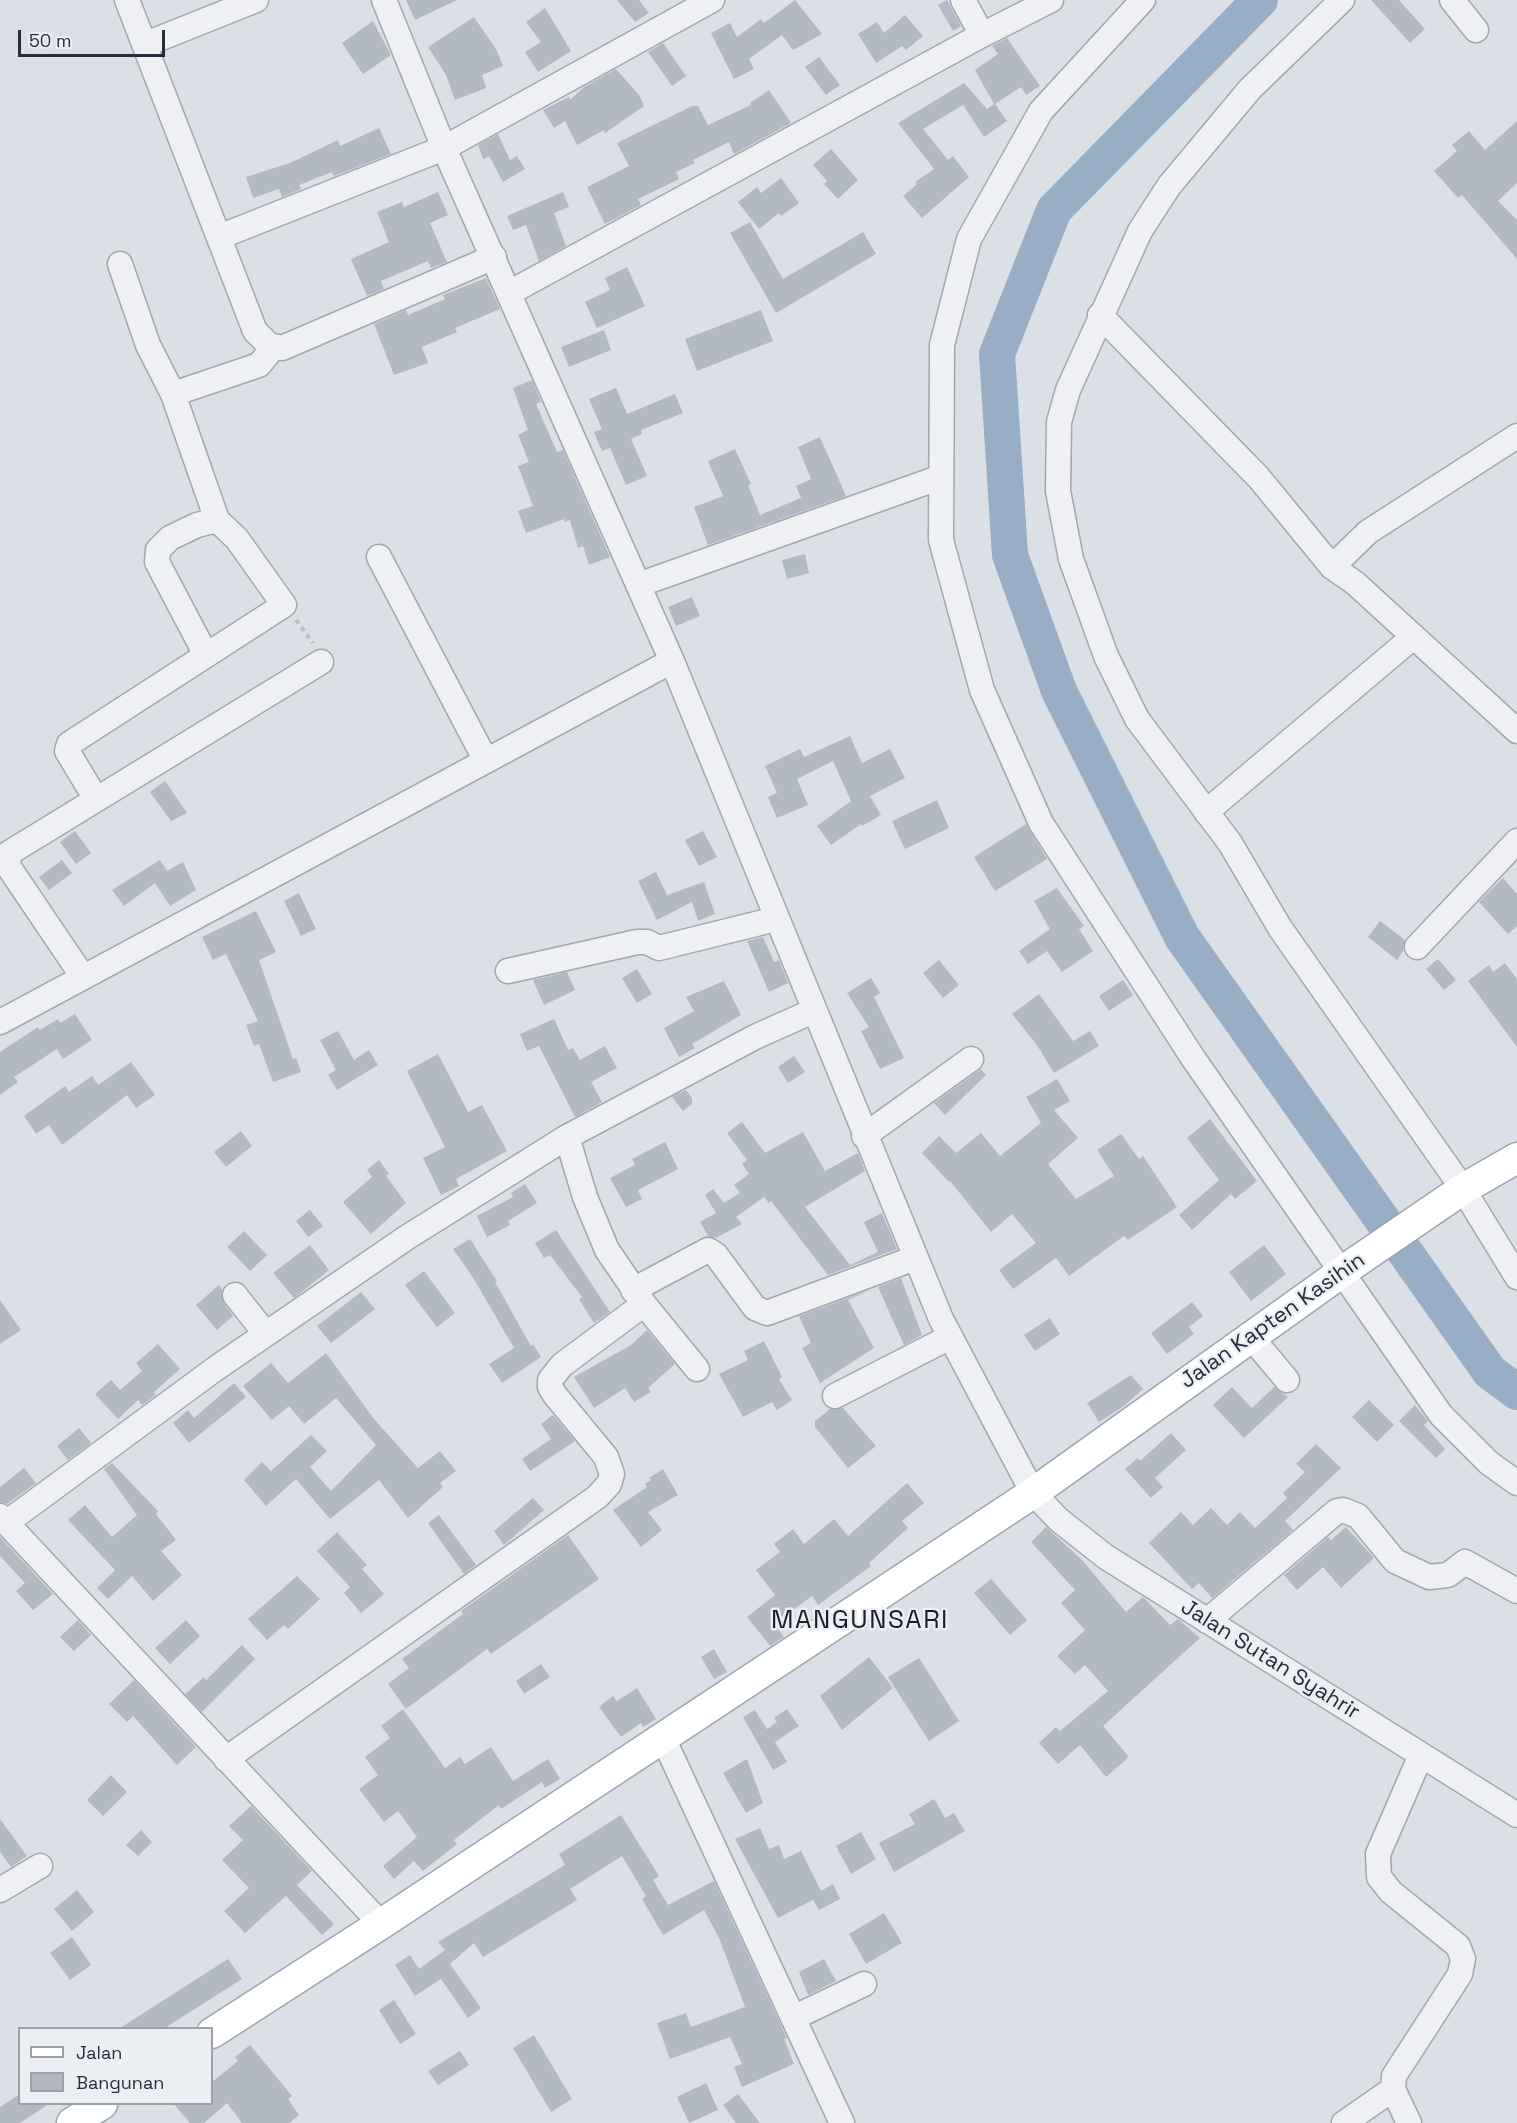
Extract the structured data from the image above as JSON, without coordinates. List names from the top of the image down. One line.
{"streets":{"main road":["Jalan Kapten Kasihin"],"street":["Jalan Sutan Syahrir"]},"crossings":[["Jalan Kapten Kasihin","Jalan Sutan Syahrir"]],"districts":["MANGUNSARI"],"legend":["Jalan","Bangunan"],"scale_bar":"50 m"}
